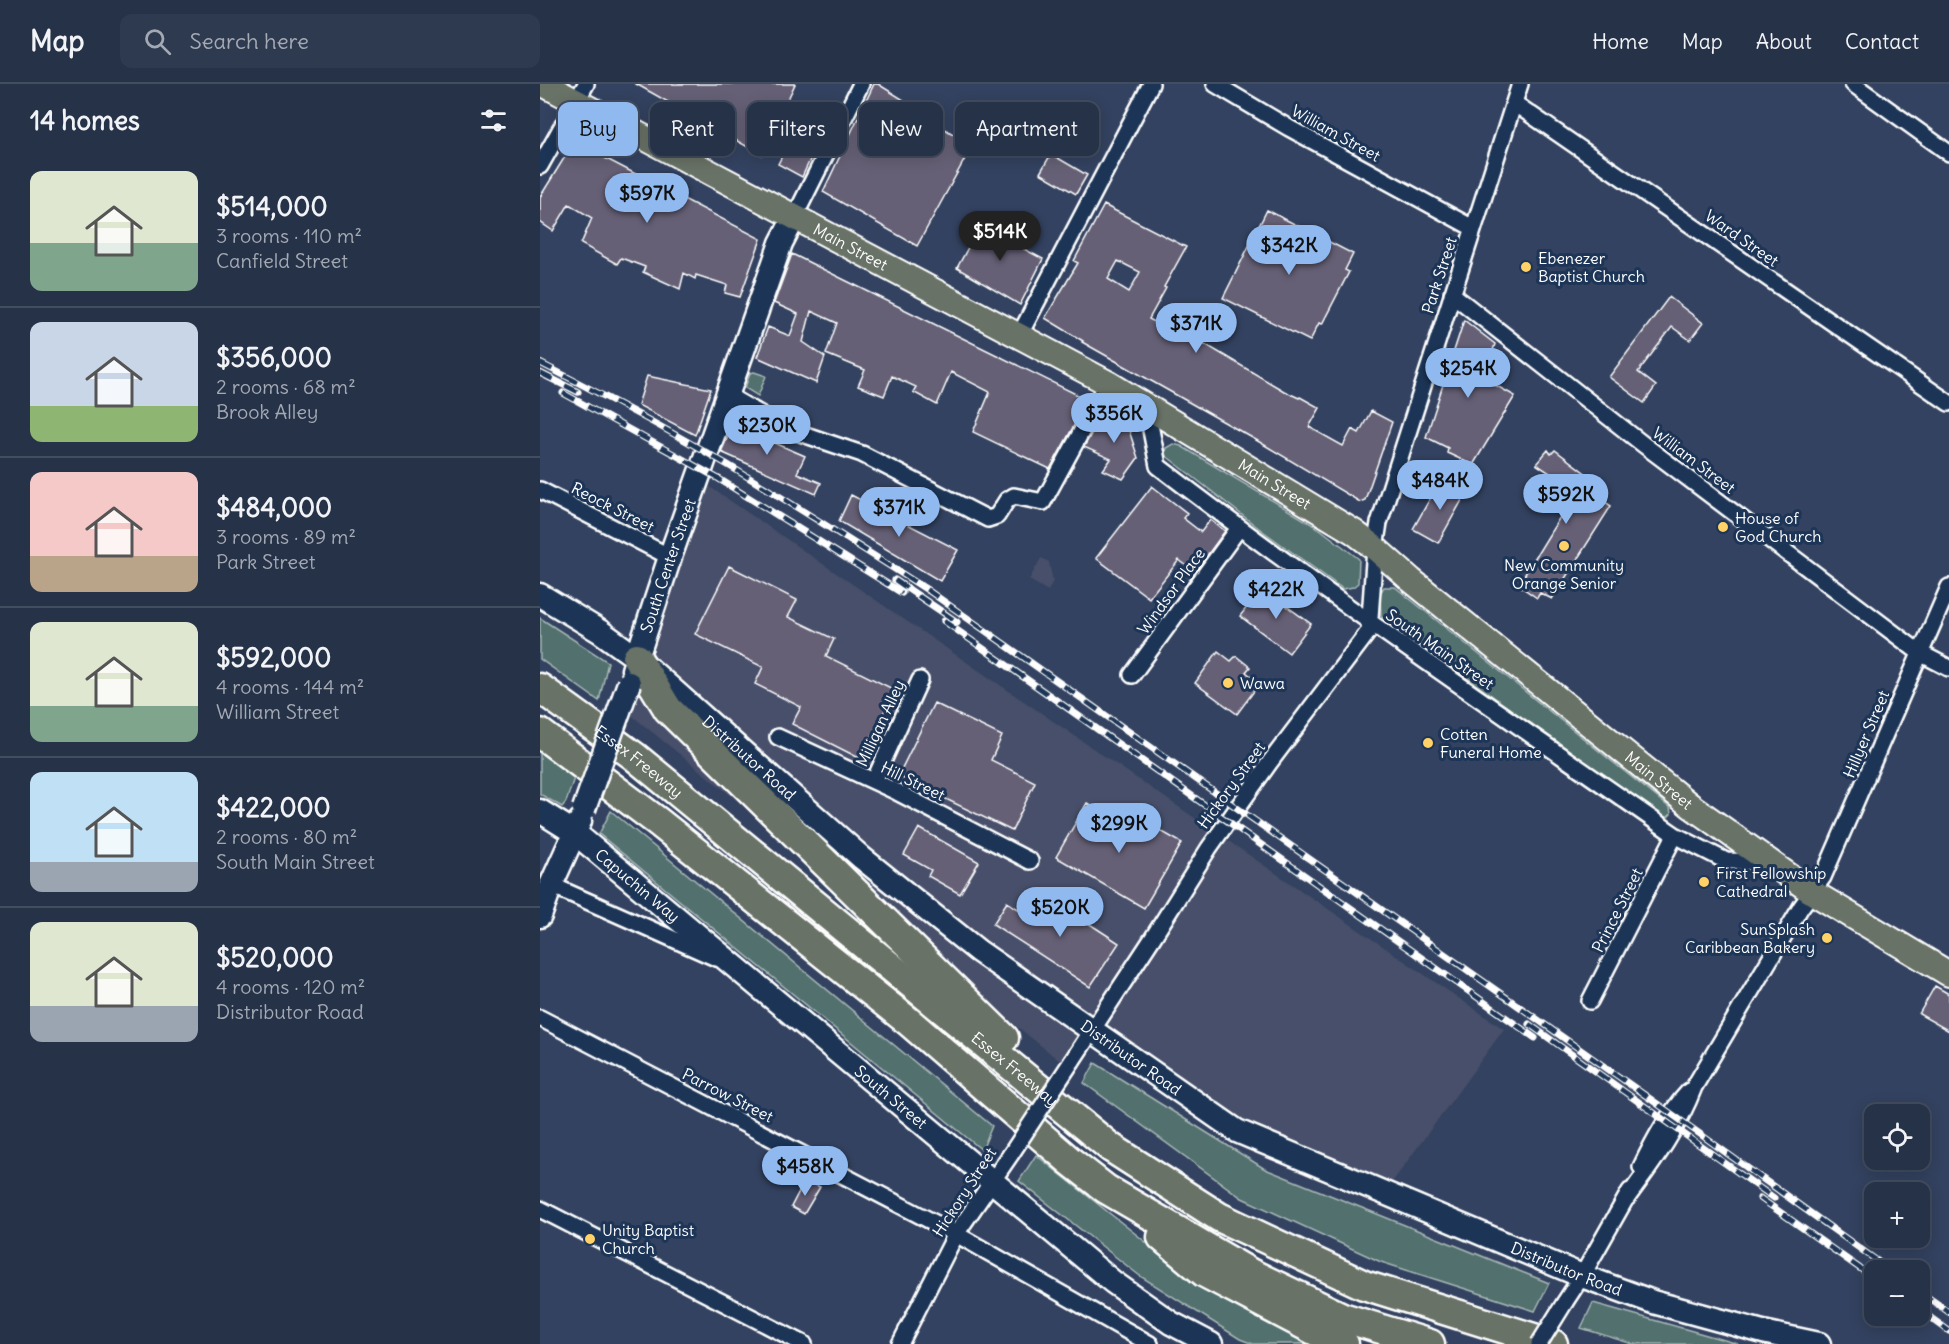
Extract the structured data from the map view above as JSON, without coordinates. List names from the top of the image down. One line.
{"streets":{"highway":["Essex Freeway"],"main road":["Main Street","South Center Street","Distributor Road","Capuchin Way","South Street"],"street":["William Street","Ward Street","Park Street","Reock Street","Windsor Place","South Main Street","Milligan Alley","Hillyer Street","Hill Street","Hickory Street","Prince Street","Parrow Street"]},"crossings":[["William Street","Park Street"],["William Street","Hillyer Street"],["Ward Street","Park Street"],["Main Street","Park Street"],["Main Street","South Center Street"],["Main Street","South Main Street"],["Main Street","Hillyer Street"],["Main Street","Hickory Street"],["Park Street","Hickory Street"],["Reock Street","South Center Street"],["South Center Street","Distributor Road"],["South Center Street","Capuchin Way"],["South Center Street","South Street"],["Windsor Place","South Main Street"],["South Main Street","Hickory Street"],["South Main Street","Prince Street"],["Milligan Alley","Hill Street"],["Hillyer Street","Distributor Road"],["Distributor Road","Hickory Street"],["Hickory Street","Parrow Street"],["Hickory Street","South Street"],["Capuchin Way","South Street"]],"places":["Ebenezer Baptist Church","House of God Church","New Community Orange Senior","Wawa","Cotten Funeral Home","First Fellowship Cathedral","SunSplash Caribbean Bakery","Unity Baptist Church"],"page":{"header":"Map","search":"Search here","nav":["Home","Map","About","Contact"],"heading":"14 homes","chip":["Buy","Rent","Filters","New","Apartment"],"list":[{"name":"$514,000","note":"3 rooms · 110 m² · Canfield Street"},{"name":"$356,000","note":"2 rooms · 68 m² · Brook Alley"},{"name":"$484,000","note":"3 rooms · 89 m² · Park Street"},{"name":"$592,000","note":"4 rooms · 144 m² · William Street"},{"name":"$422,000","note":"2 rooms · 80 m² · South Main Street"},{"name":"$520,000","note":"4 rooms · 120 m² · Distributor Road"}],"price":["$597K","$514K","$342K","$371K","$254K","$356K","$230K","$484K","$592K","$371K","$422K","$299K","$520K","$458K"],"map_buttons":["+","−"]}}
